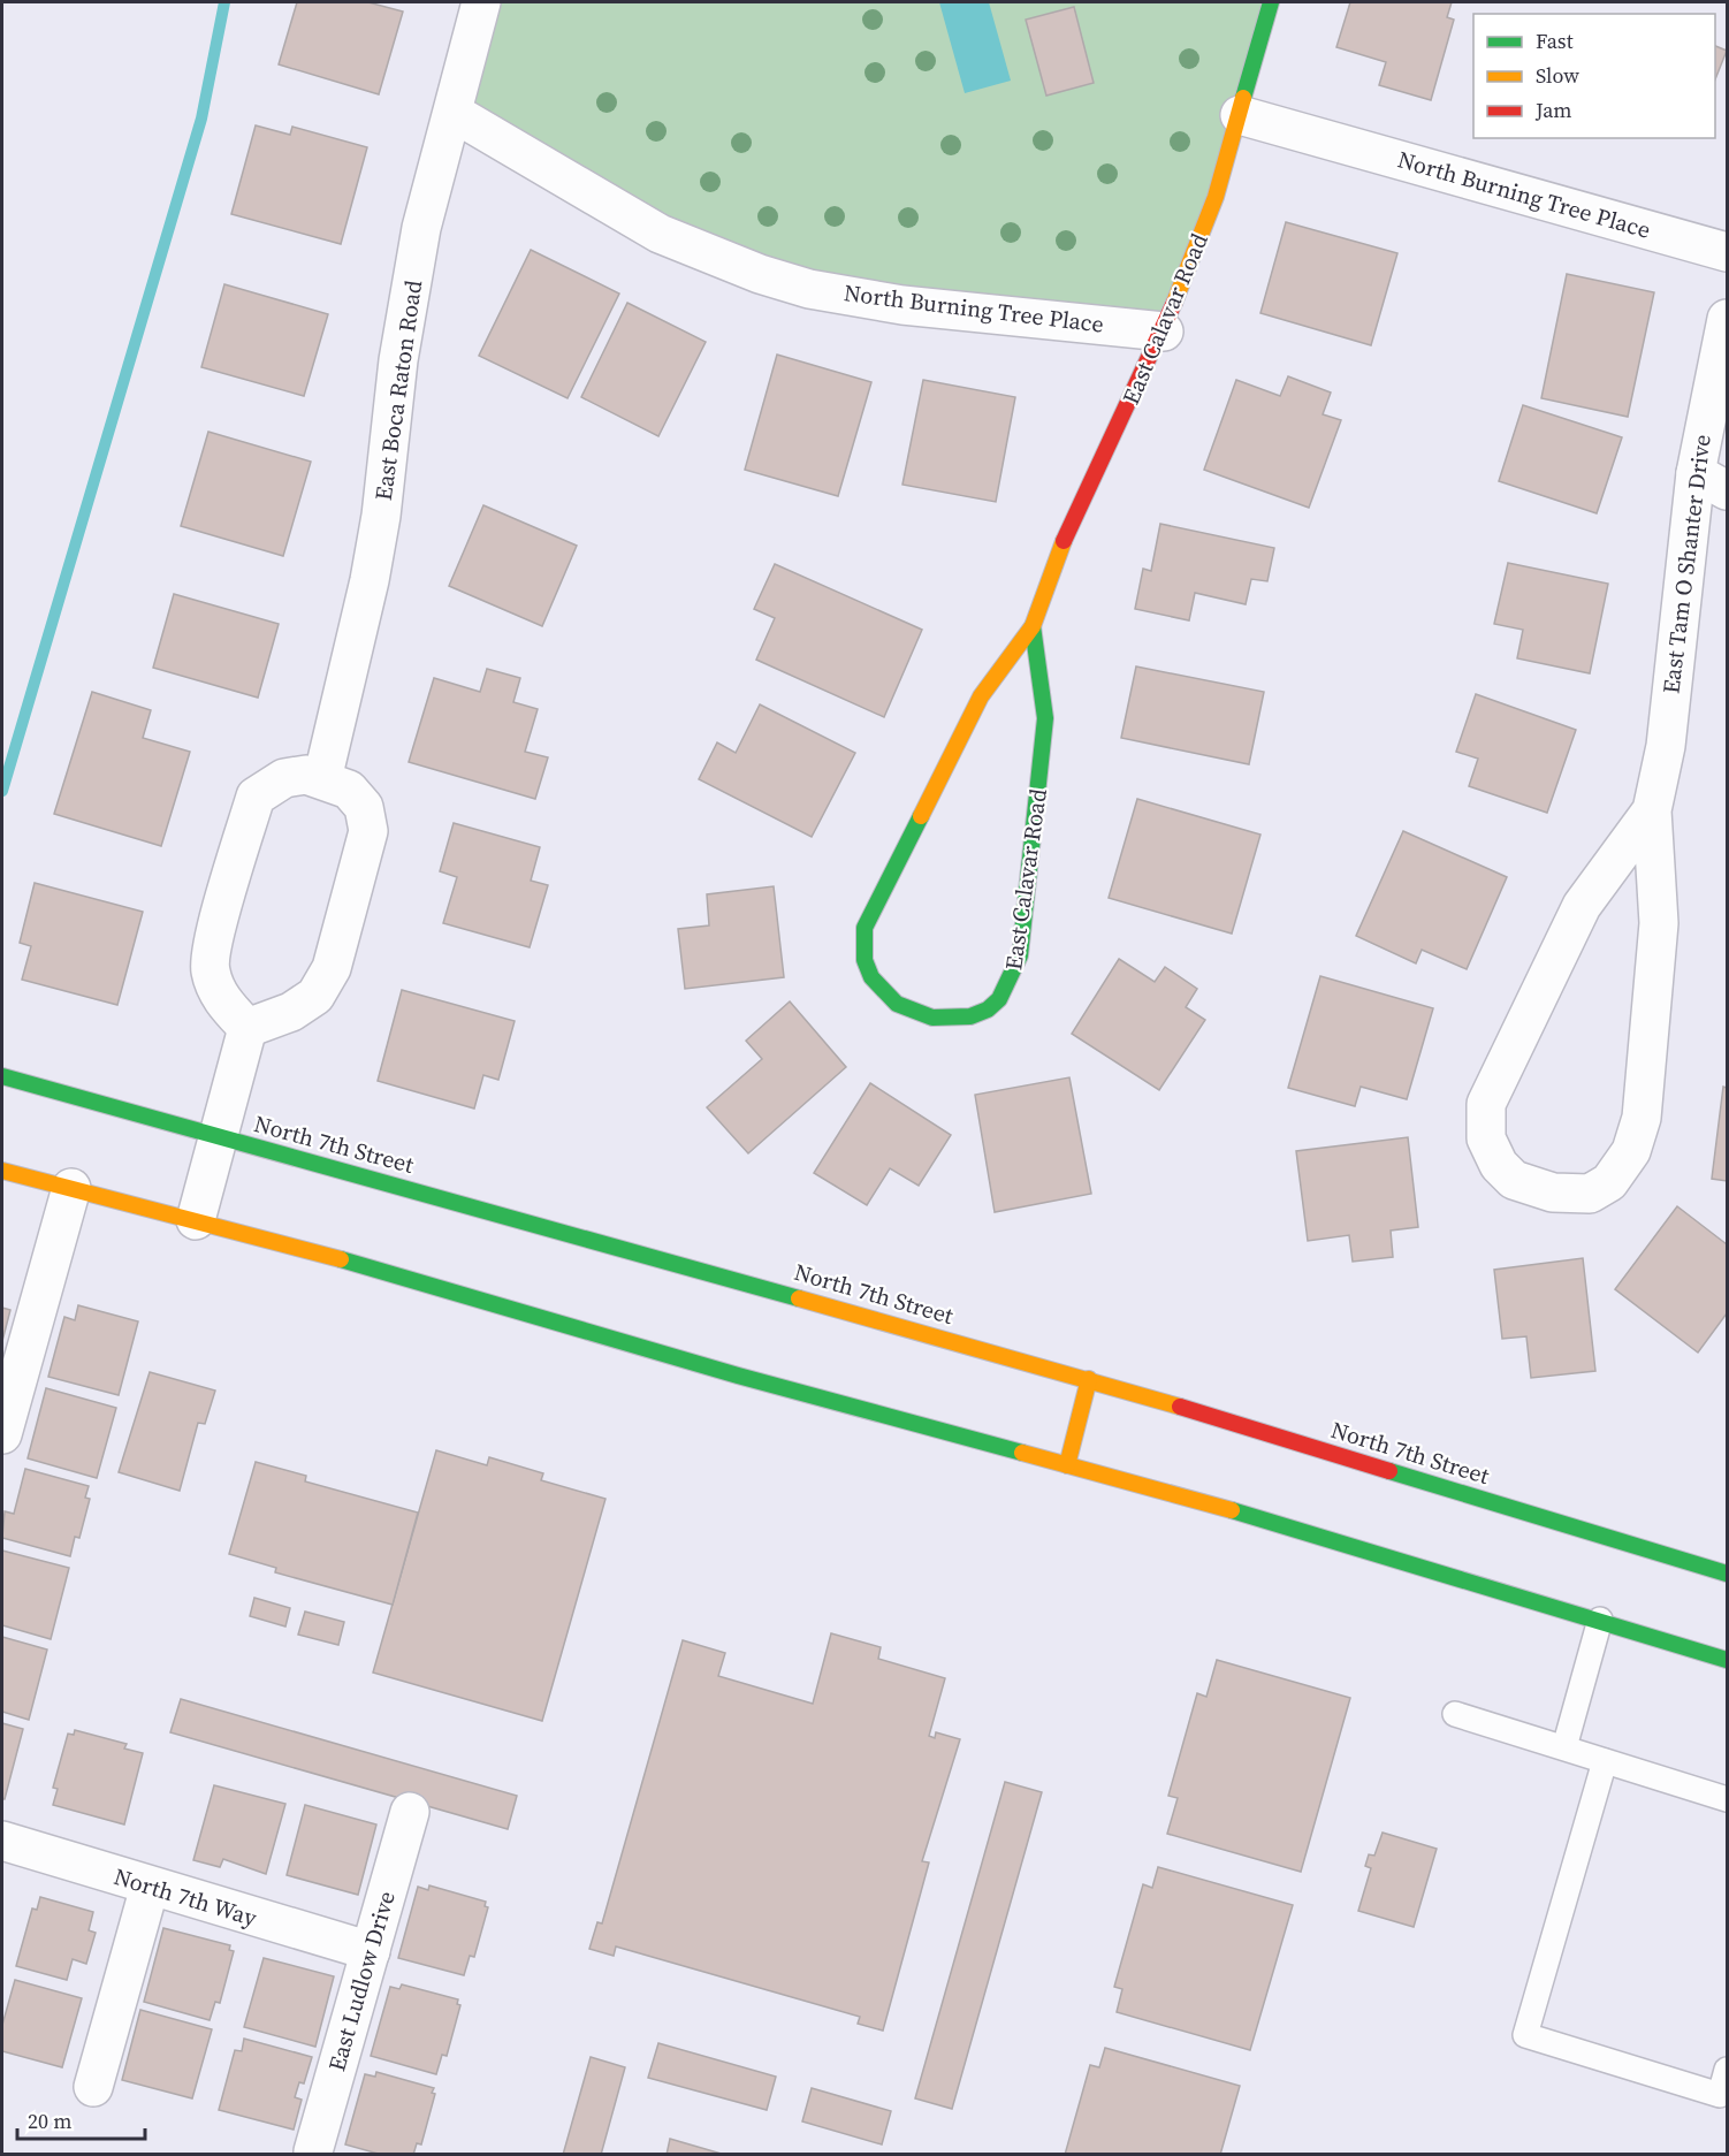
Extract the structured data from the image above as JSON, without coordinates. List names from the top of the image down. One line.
{"streets":{"main road":["East Calavar Road","North 7th Street"],"street":["North Burning Tree Place","East Boca Raton Road","East Tam O Shanter Drive","North 7th Way","East Ludlow Drive"]},"crossings":[["North Burning Tree Place","East Calavar Road"],["North Burning Tree Place","East Boca Raton Road"],["North 7th Way","East Ludlow Drive"]],"legend":["Fast","Slow","Jam"],"scale_bar":"20 m"}
